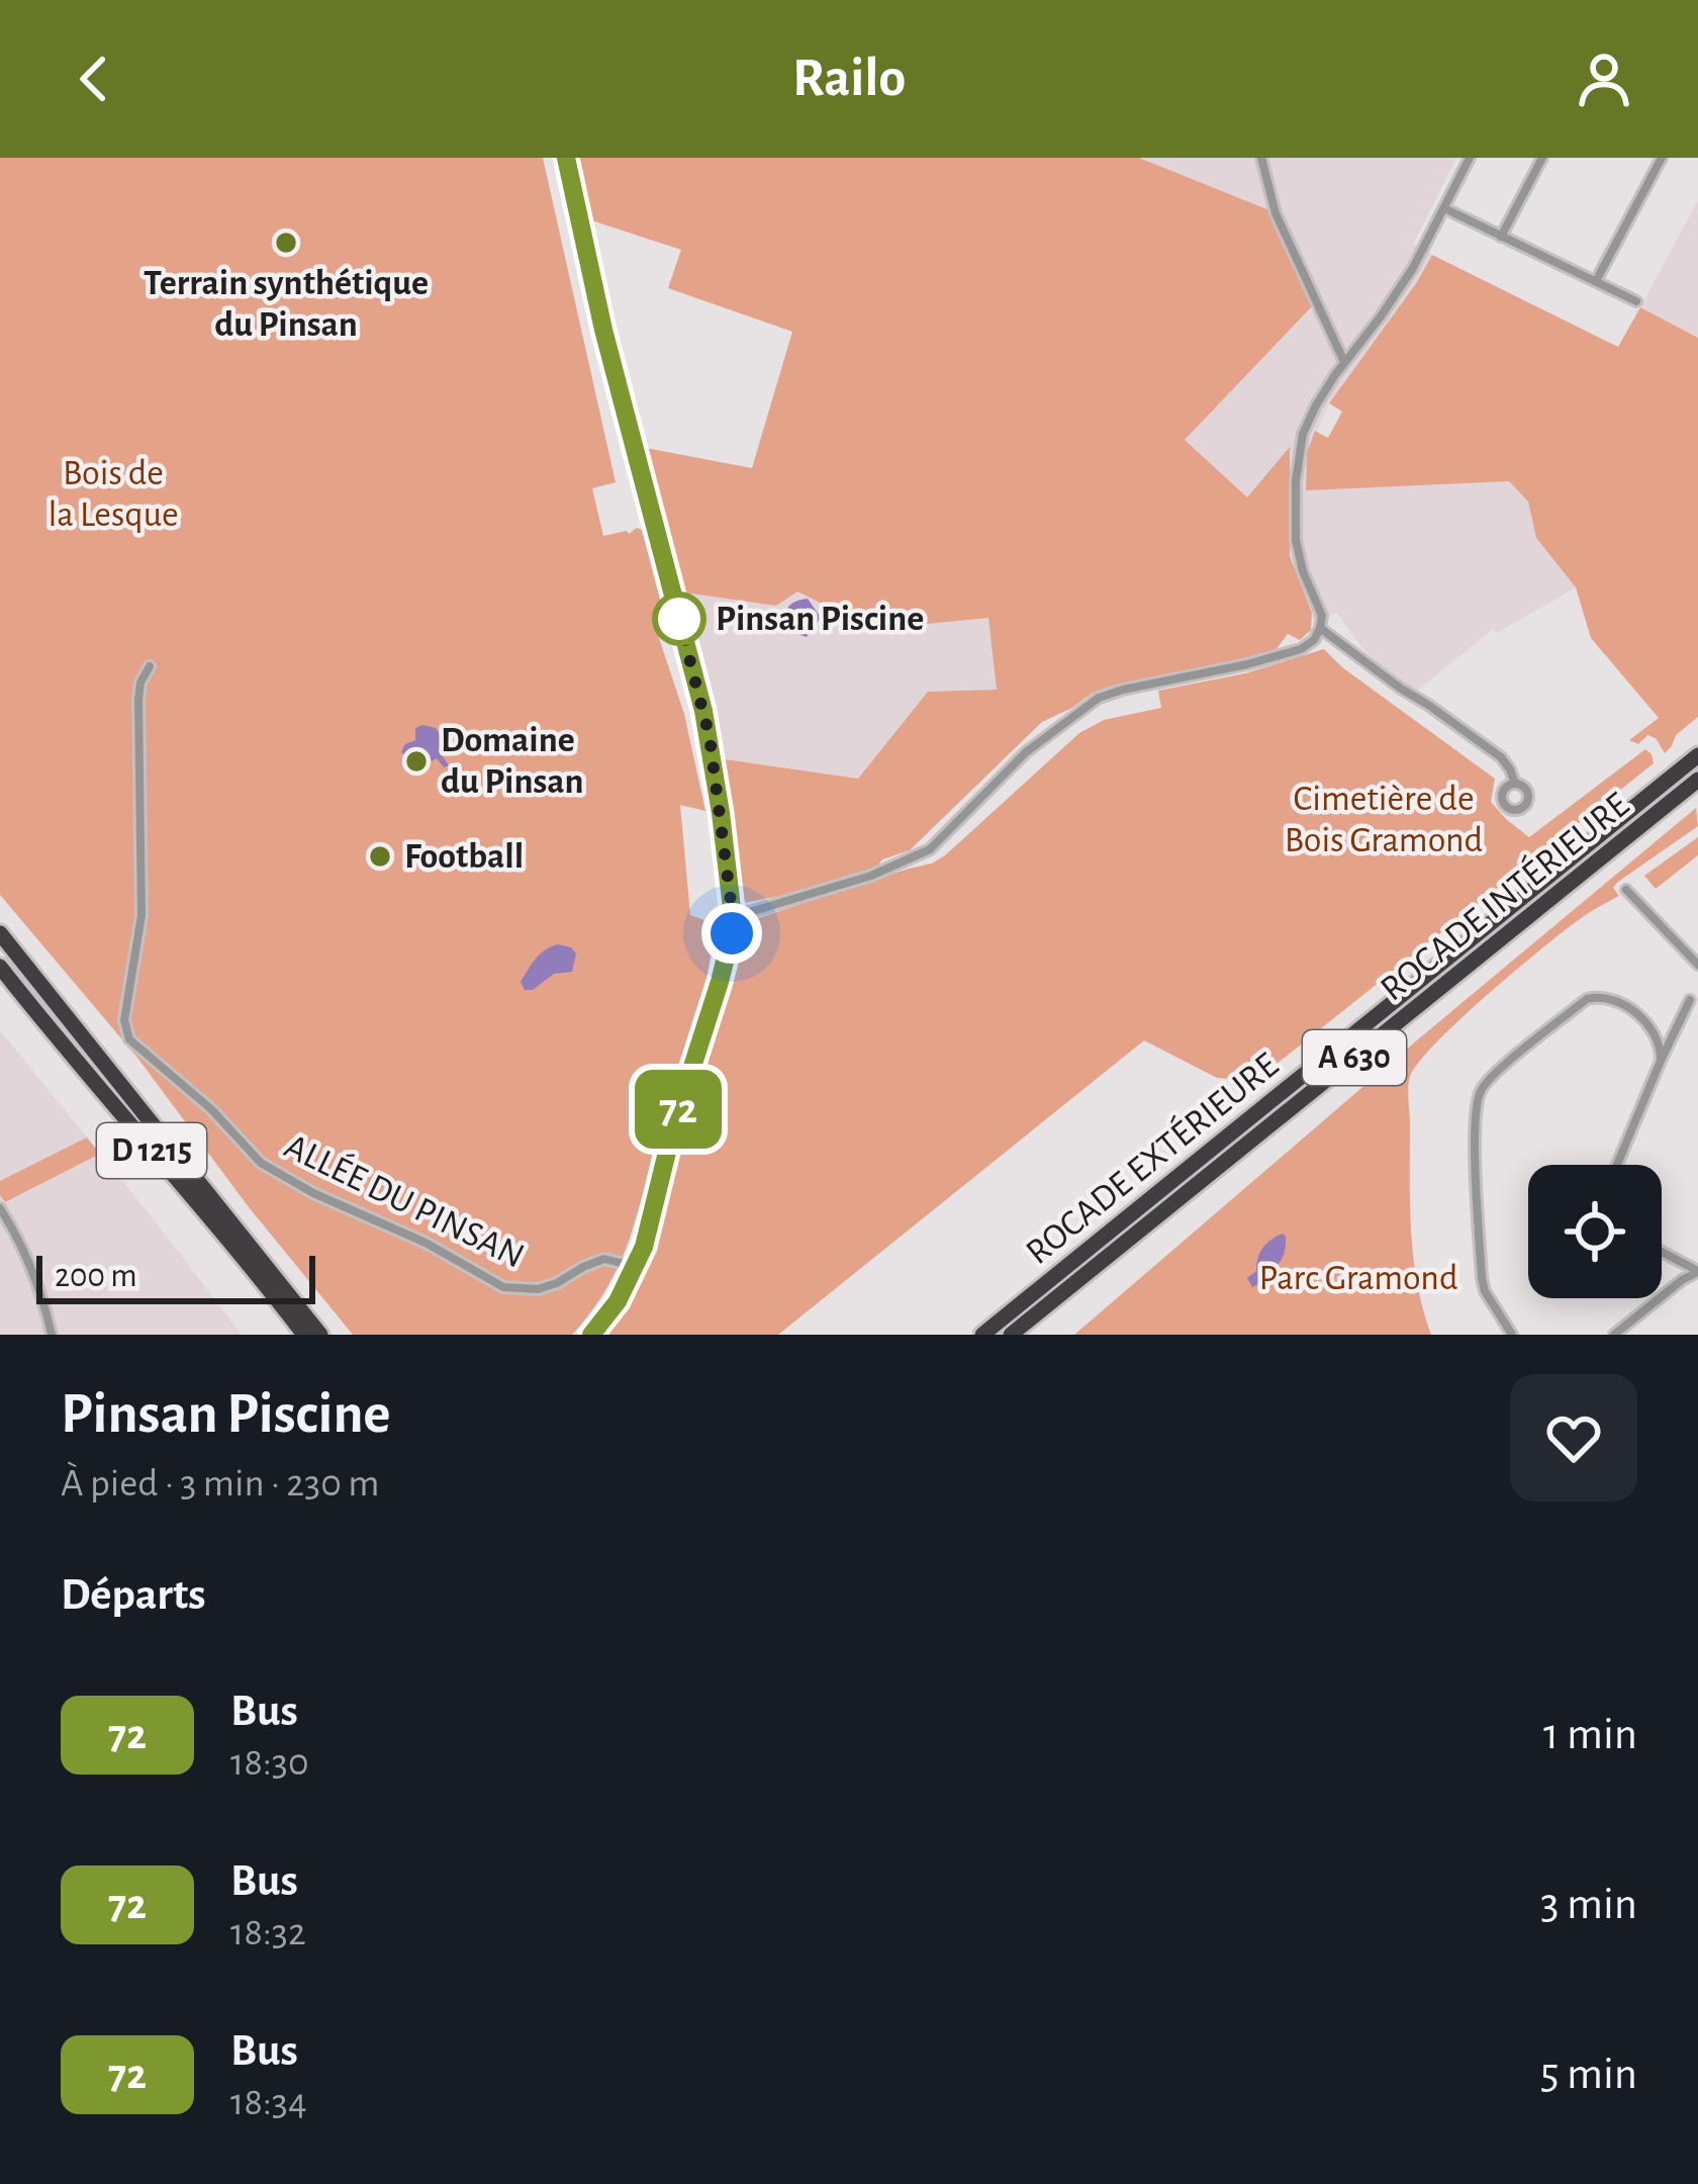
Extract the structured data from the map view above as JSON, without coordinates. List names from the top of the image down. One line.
{"streets":{"highway":["ROCADE INTÉRIEURE","A 630","D 1215","ROCADE EXTÉRIEURE"],"street":["ALLÉE DU PINSAN"]},"parks":["Bois de la Lesque","Cimetière de Bois Gramond","Parc Gramond"],"places":["Terrain synthétique du Pinsan","Pinsan Piscine","Domaine du Pinsan","Football"],"lines":["bus line 72"],"scale_bar":"200 m","page":{"header":"Railo","on_map":"72","scale":"200 m","heading":[["Pinsan Piscine","À pied · 3 min · 230 m"],"Départs"],"list":[{"mark":"72","name":"Bus","note":"18:30","value":"1 min"},{"mark":"72","name":"Bus","note":"18:32","value":"3 min"},{"mark":"72","name":"Bus","note":"18:34","value":"5 min"}]}}
